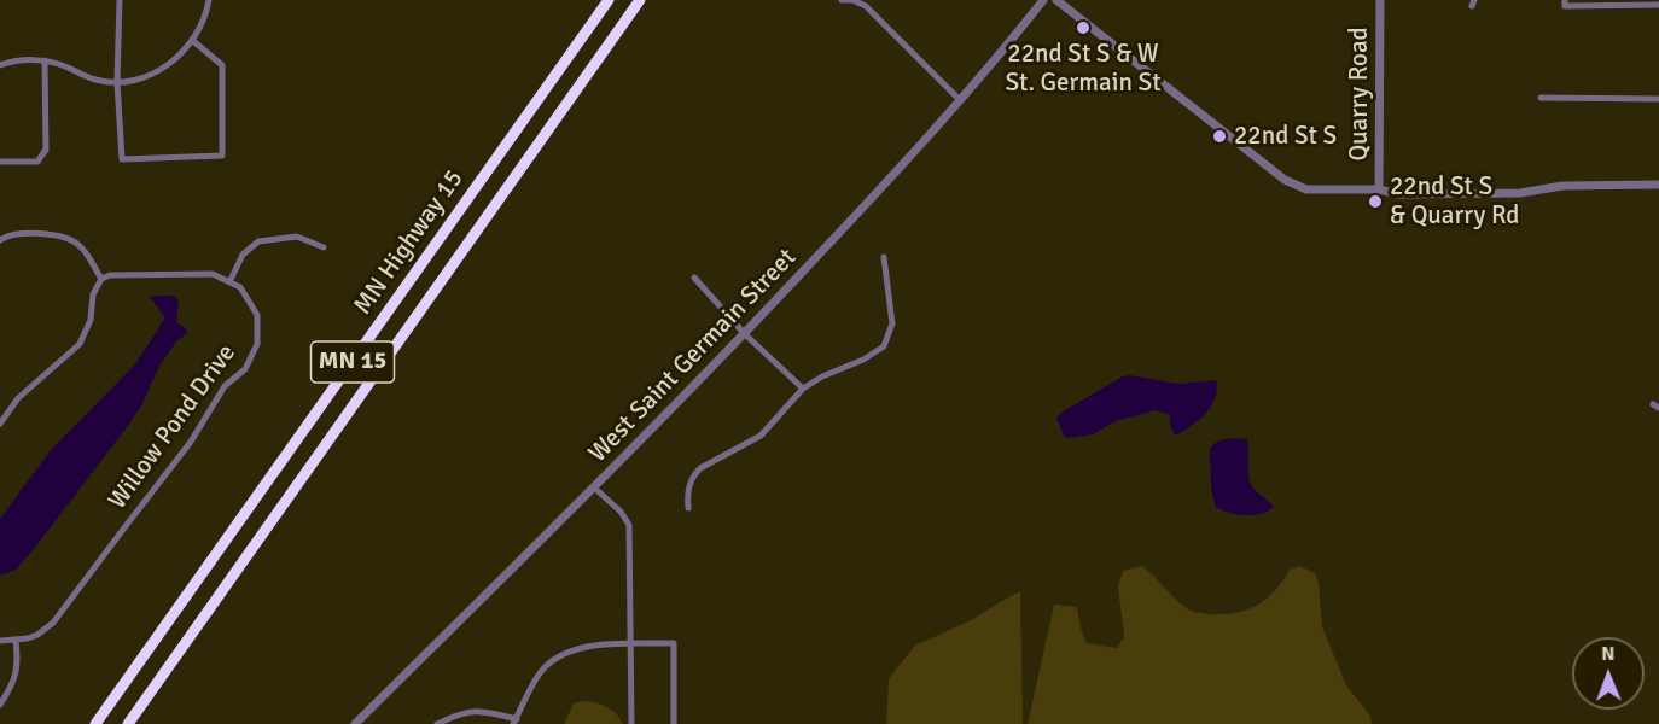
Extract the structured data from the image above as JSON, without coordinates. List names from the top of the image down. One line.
{"streets":{"highway":["MN Highway 15","MN 15"],"street":["Quarry Road","West Saint Germain Street","Willow Pond Drive"]},"places":["22nd St S & W St. Germain St","22nd St S","22nd St S & Quarry Rd"],"north":"top"}
